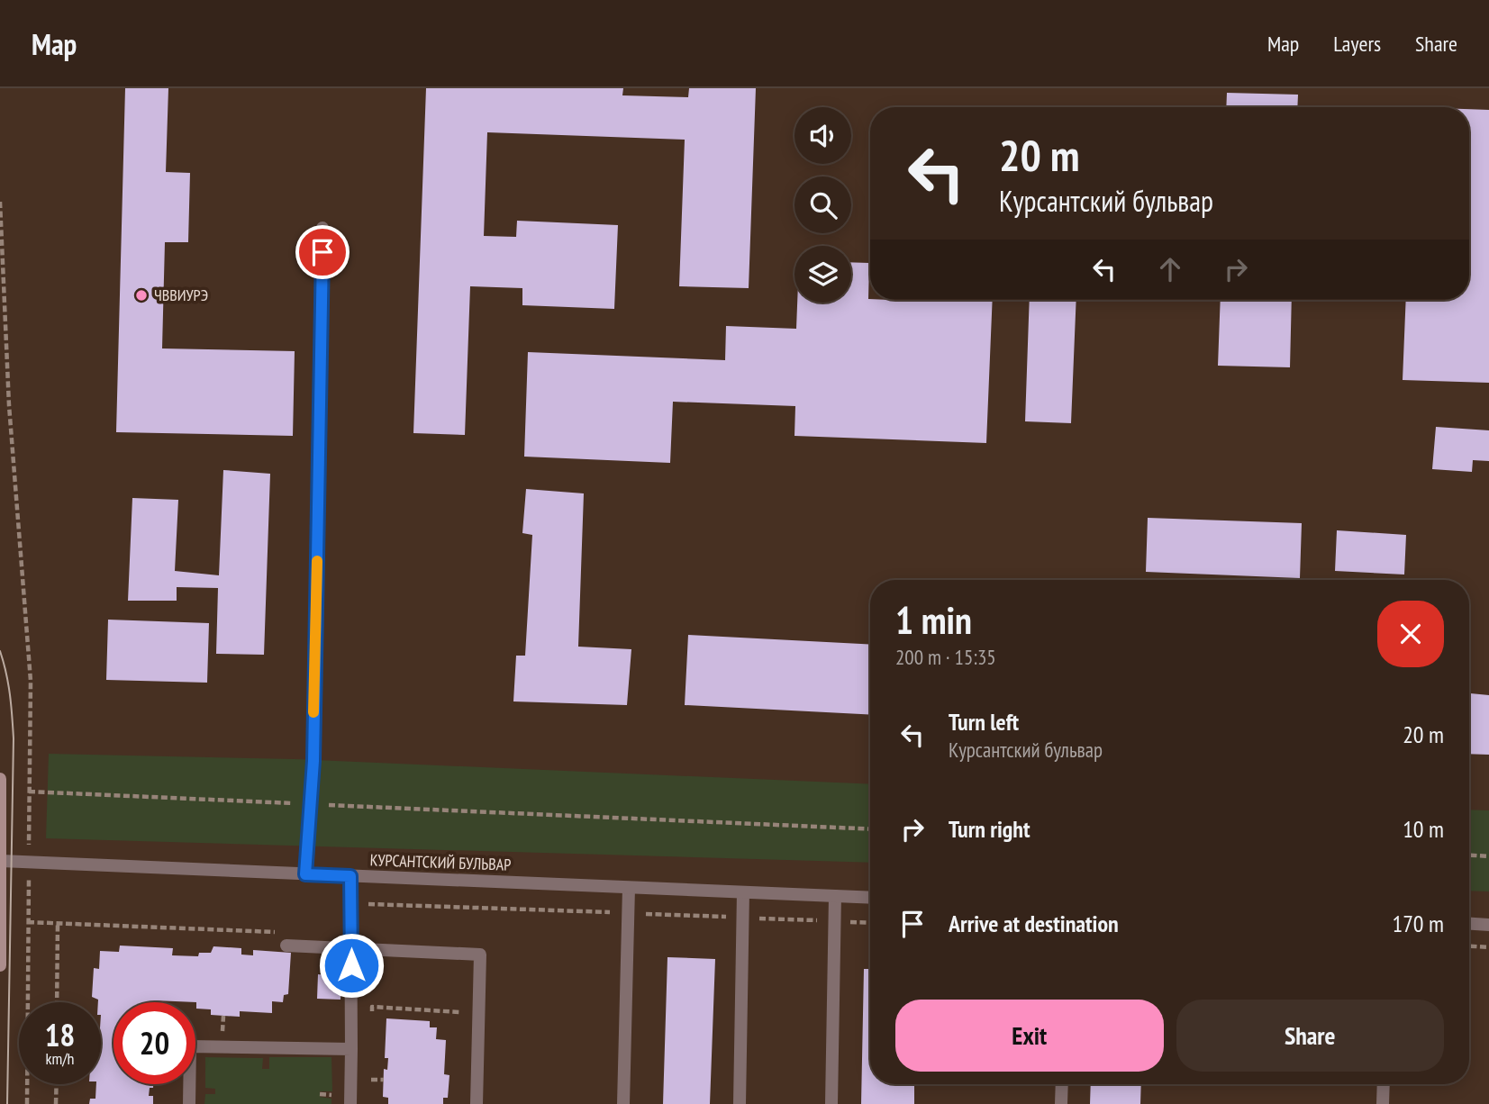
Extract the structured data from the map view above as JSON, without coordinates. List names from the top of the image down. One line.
{"streets":{"street":["КУРСАНТСКИЙ БУЛЬВАР"]},"places":["ЧВВИУРЭ"],"page":{"header":"Map","nav":["Map","Layers","Share"],"turn":["20 m","Курсантский бульвар"],"heading":["1 min","200 m · 15:35"],"list":[{"name":"Turn left","note":"Курсантский бульвар","value":"20 m"},{"name":"Turn right","value":"10 m"},{"name":"Arrive at destination","value":"170 m"}],"buttons":["Exit","Share"],"speed":"18 km/h","limit":"20"}}
